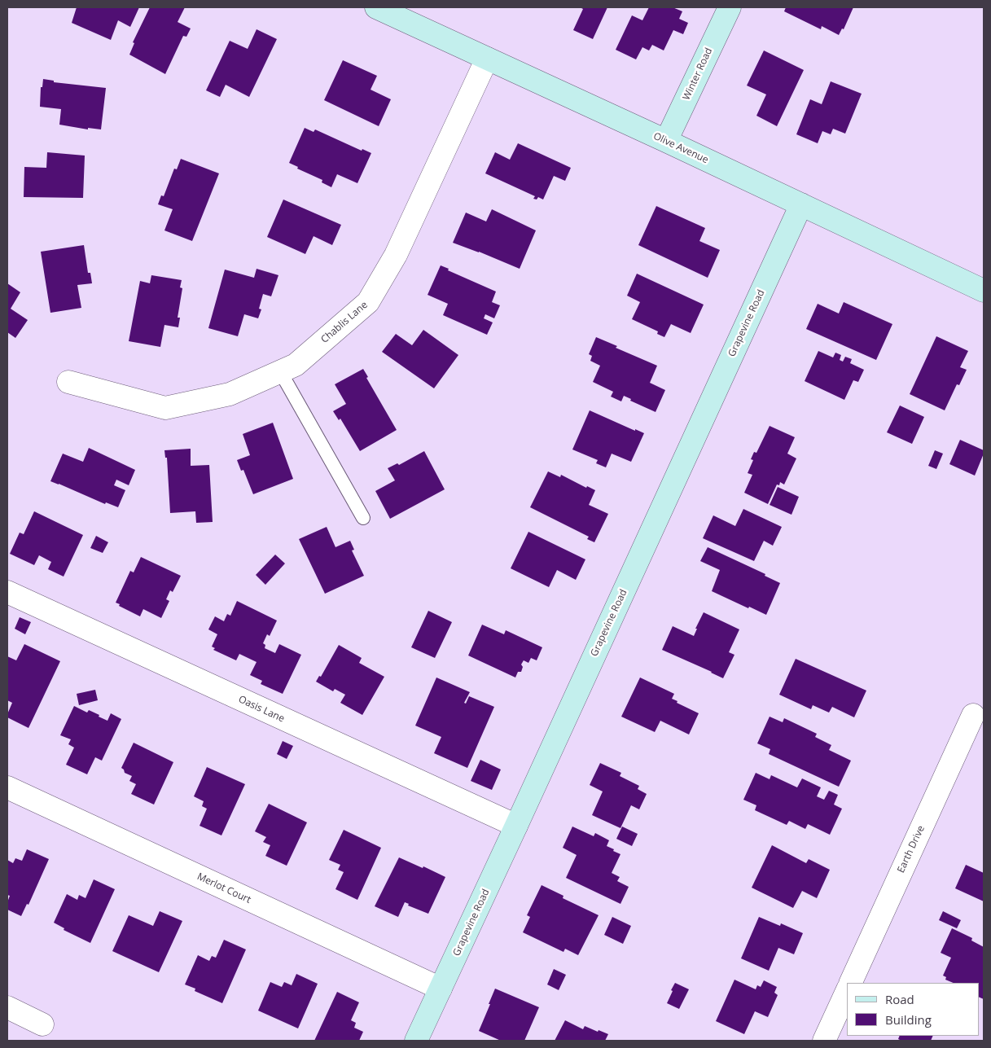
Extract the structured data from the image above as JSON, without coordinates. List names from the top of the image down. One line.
{"streets":{"main road":["Winter Road","Olive Avenue","Grapevine Road"],"street":["Chablis Lane","Oasis Lane","Earth Drive","Merlot Court"]},"crossings":[["Winter Road","Olive Avenue"],["Olive Avenue","Chablis Lane"],["Olive Avenue","Grapevine Road"],["Grapevine Road","Oasis Lane"],["Grapevine Road","Merlot Court"]],"legend":["Road","Building"]}
